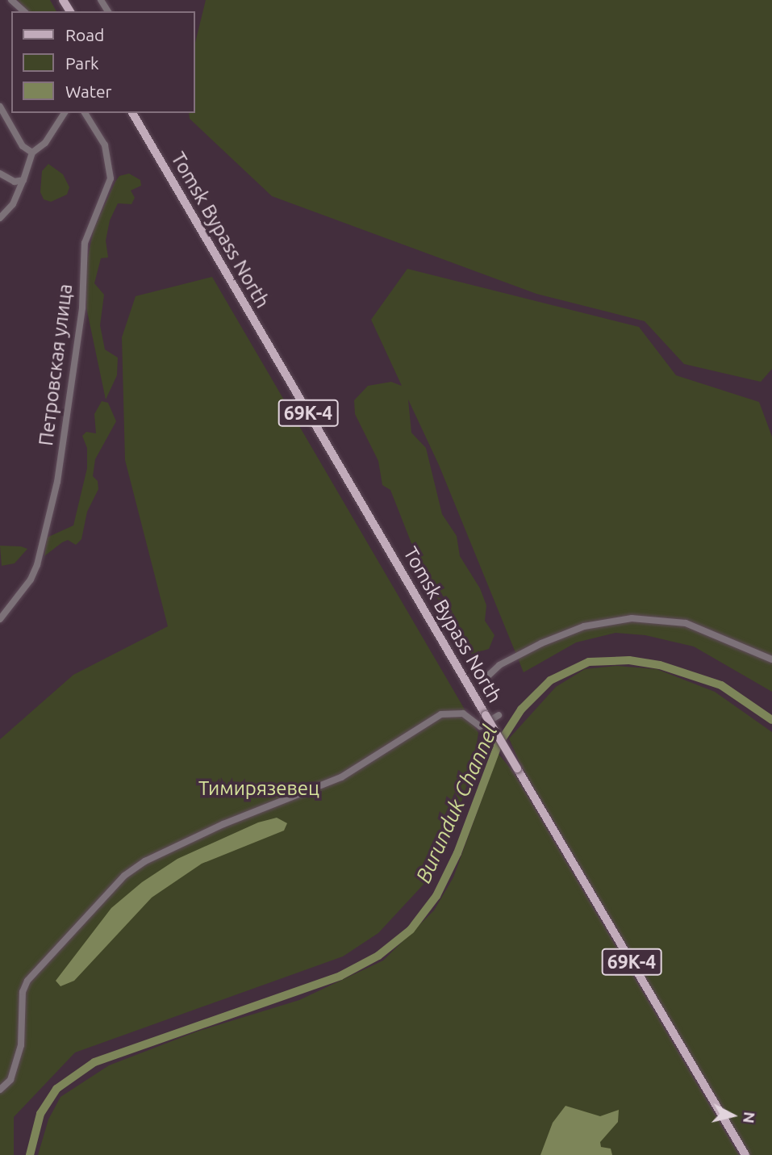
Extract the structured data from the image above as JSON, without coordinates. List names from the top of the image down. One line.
{"streets":{"main road":["Tomsk Bypass North","69К-4"],"street":["Петровская улица"]},"water":["Burunduk Channel"],"parks":["Тимирязевец"],"legend":["Road","Park","Water"],"north":"right"}
